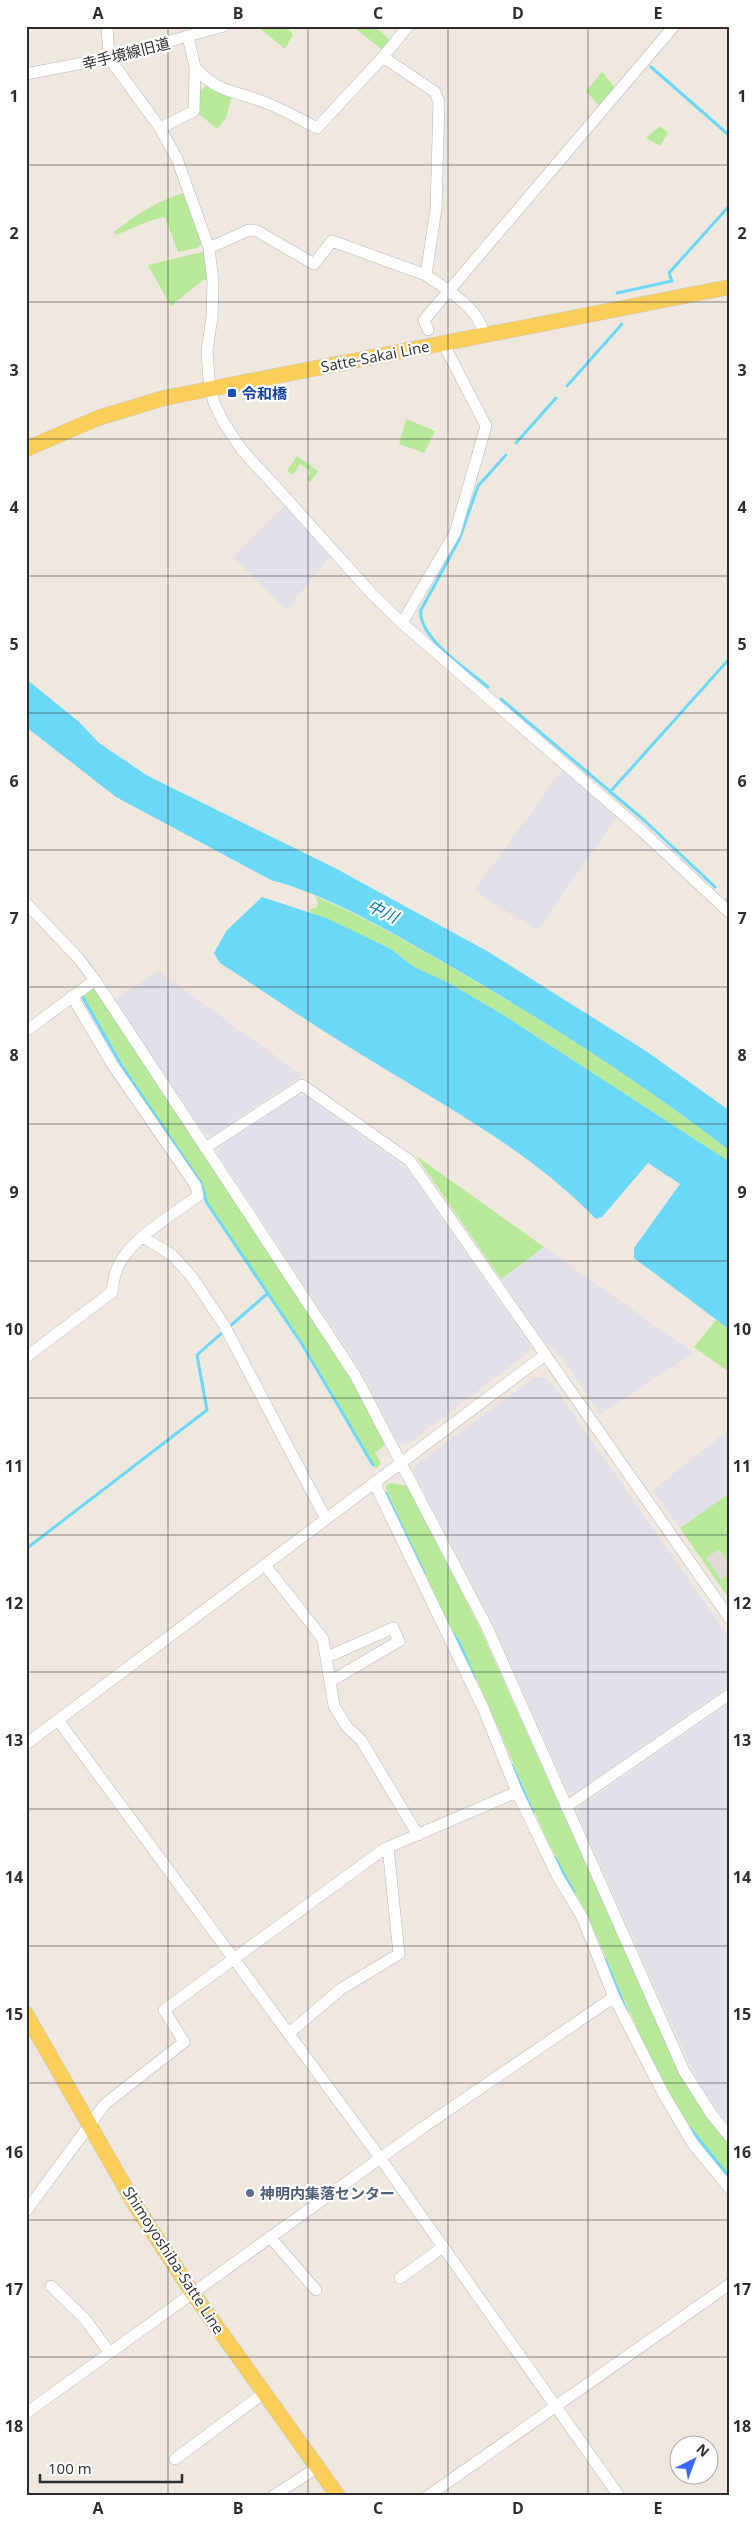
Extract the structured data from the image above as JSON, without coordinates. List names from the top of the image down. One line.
{"streets":{"main road":["Satte-Sakai Line","Shimoyoshiba-Satte Line"],"street":["幸手境線旧道"]},"water":["中川"],"places":{"transit":["令和橋"],"other":["神明内集落センター"]},"scale_bar":"100 m","north":"top right","grid":{"columns":["A","B","C","D","E"],"rows":["1","2","3","4","5","6","7","8","9","10","11","12","13","14","15","16","17","18"]}}
